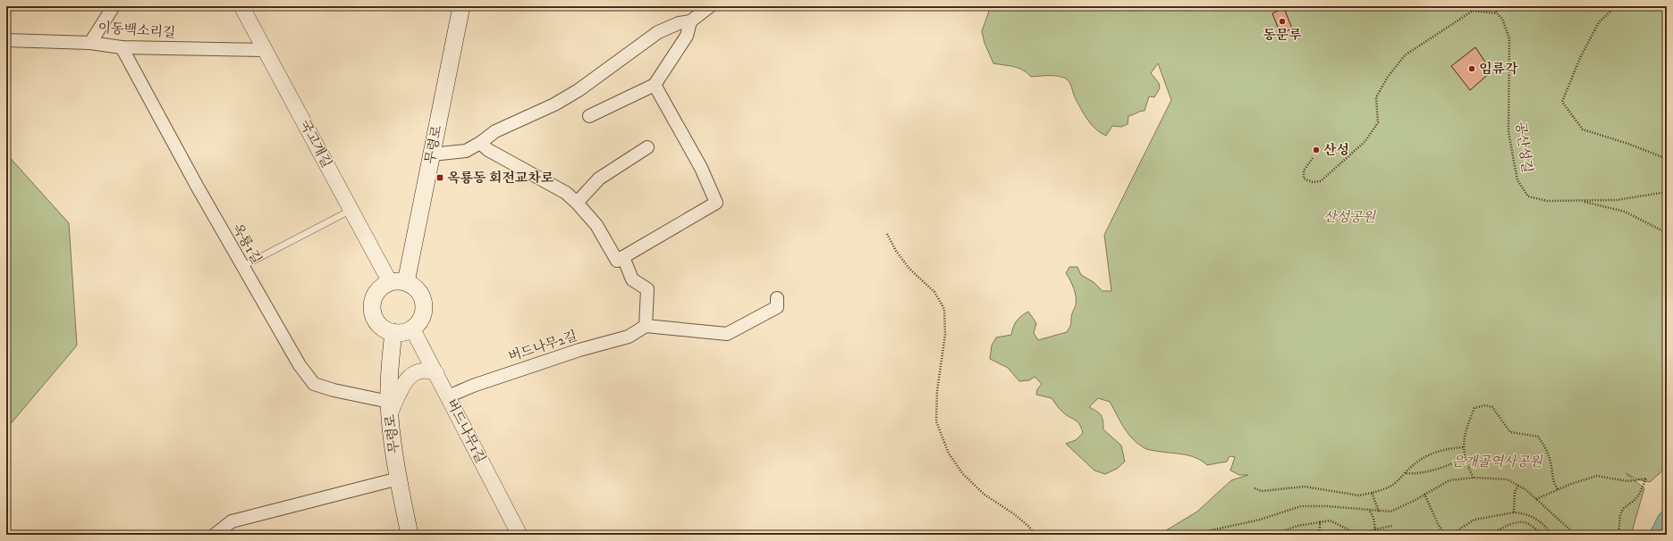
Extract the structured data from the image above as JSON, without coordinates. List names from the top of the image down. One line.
{"streets":{"main road":["무령로"],"street":["이동백소리길","국고개길","옥룡1길","버드나무2길","버드나무1길"],"path":["공산성길"]},"crossings":[["이동백소리길","국고개길"],["이동백소리길","옥룡1길"],["국고개길","무령로"],["국고개길","버드나무1길"],["무령로","옥룡1길"],["무령로","버드나무1길"],["버드나무2길","버드나무1길"]],"parks":["산성공원","은개골역사공원"],"places":{"other":["동문루","임류각","산성"],"transit":["옥룡동 회전교차로"]}}
